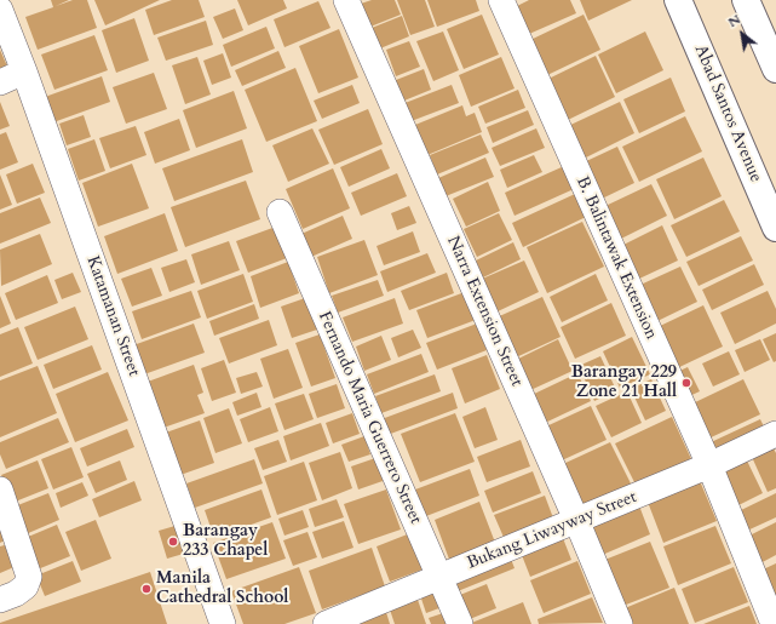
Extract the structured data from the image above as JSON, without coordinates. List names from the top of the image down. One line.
{"streets":{"main road":["Abad Santos Avenue"],"street":["B. Balintawak Extension","Narra Extension Street","Katamanan Street","Fernando Maria Guerrero Street","Bukang Liwayway Street"]},"crossings":[["B. Balintawak Extension","Bukang Liwayway Street"],["Narra Extension Street","Bukang Liwayway Street"],["Fernando Maria Guerrero Street","Bukang Liwayway Street"]],"places":["Barangay 229 Zone 21 Hall","Barangay 233 Chapel","Manila Cathedral School"],"north":"top left"}
